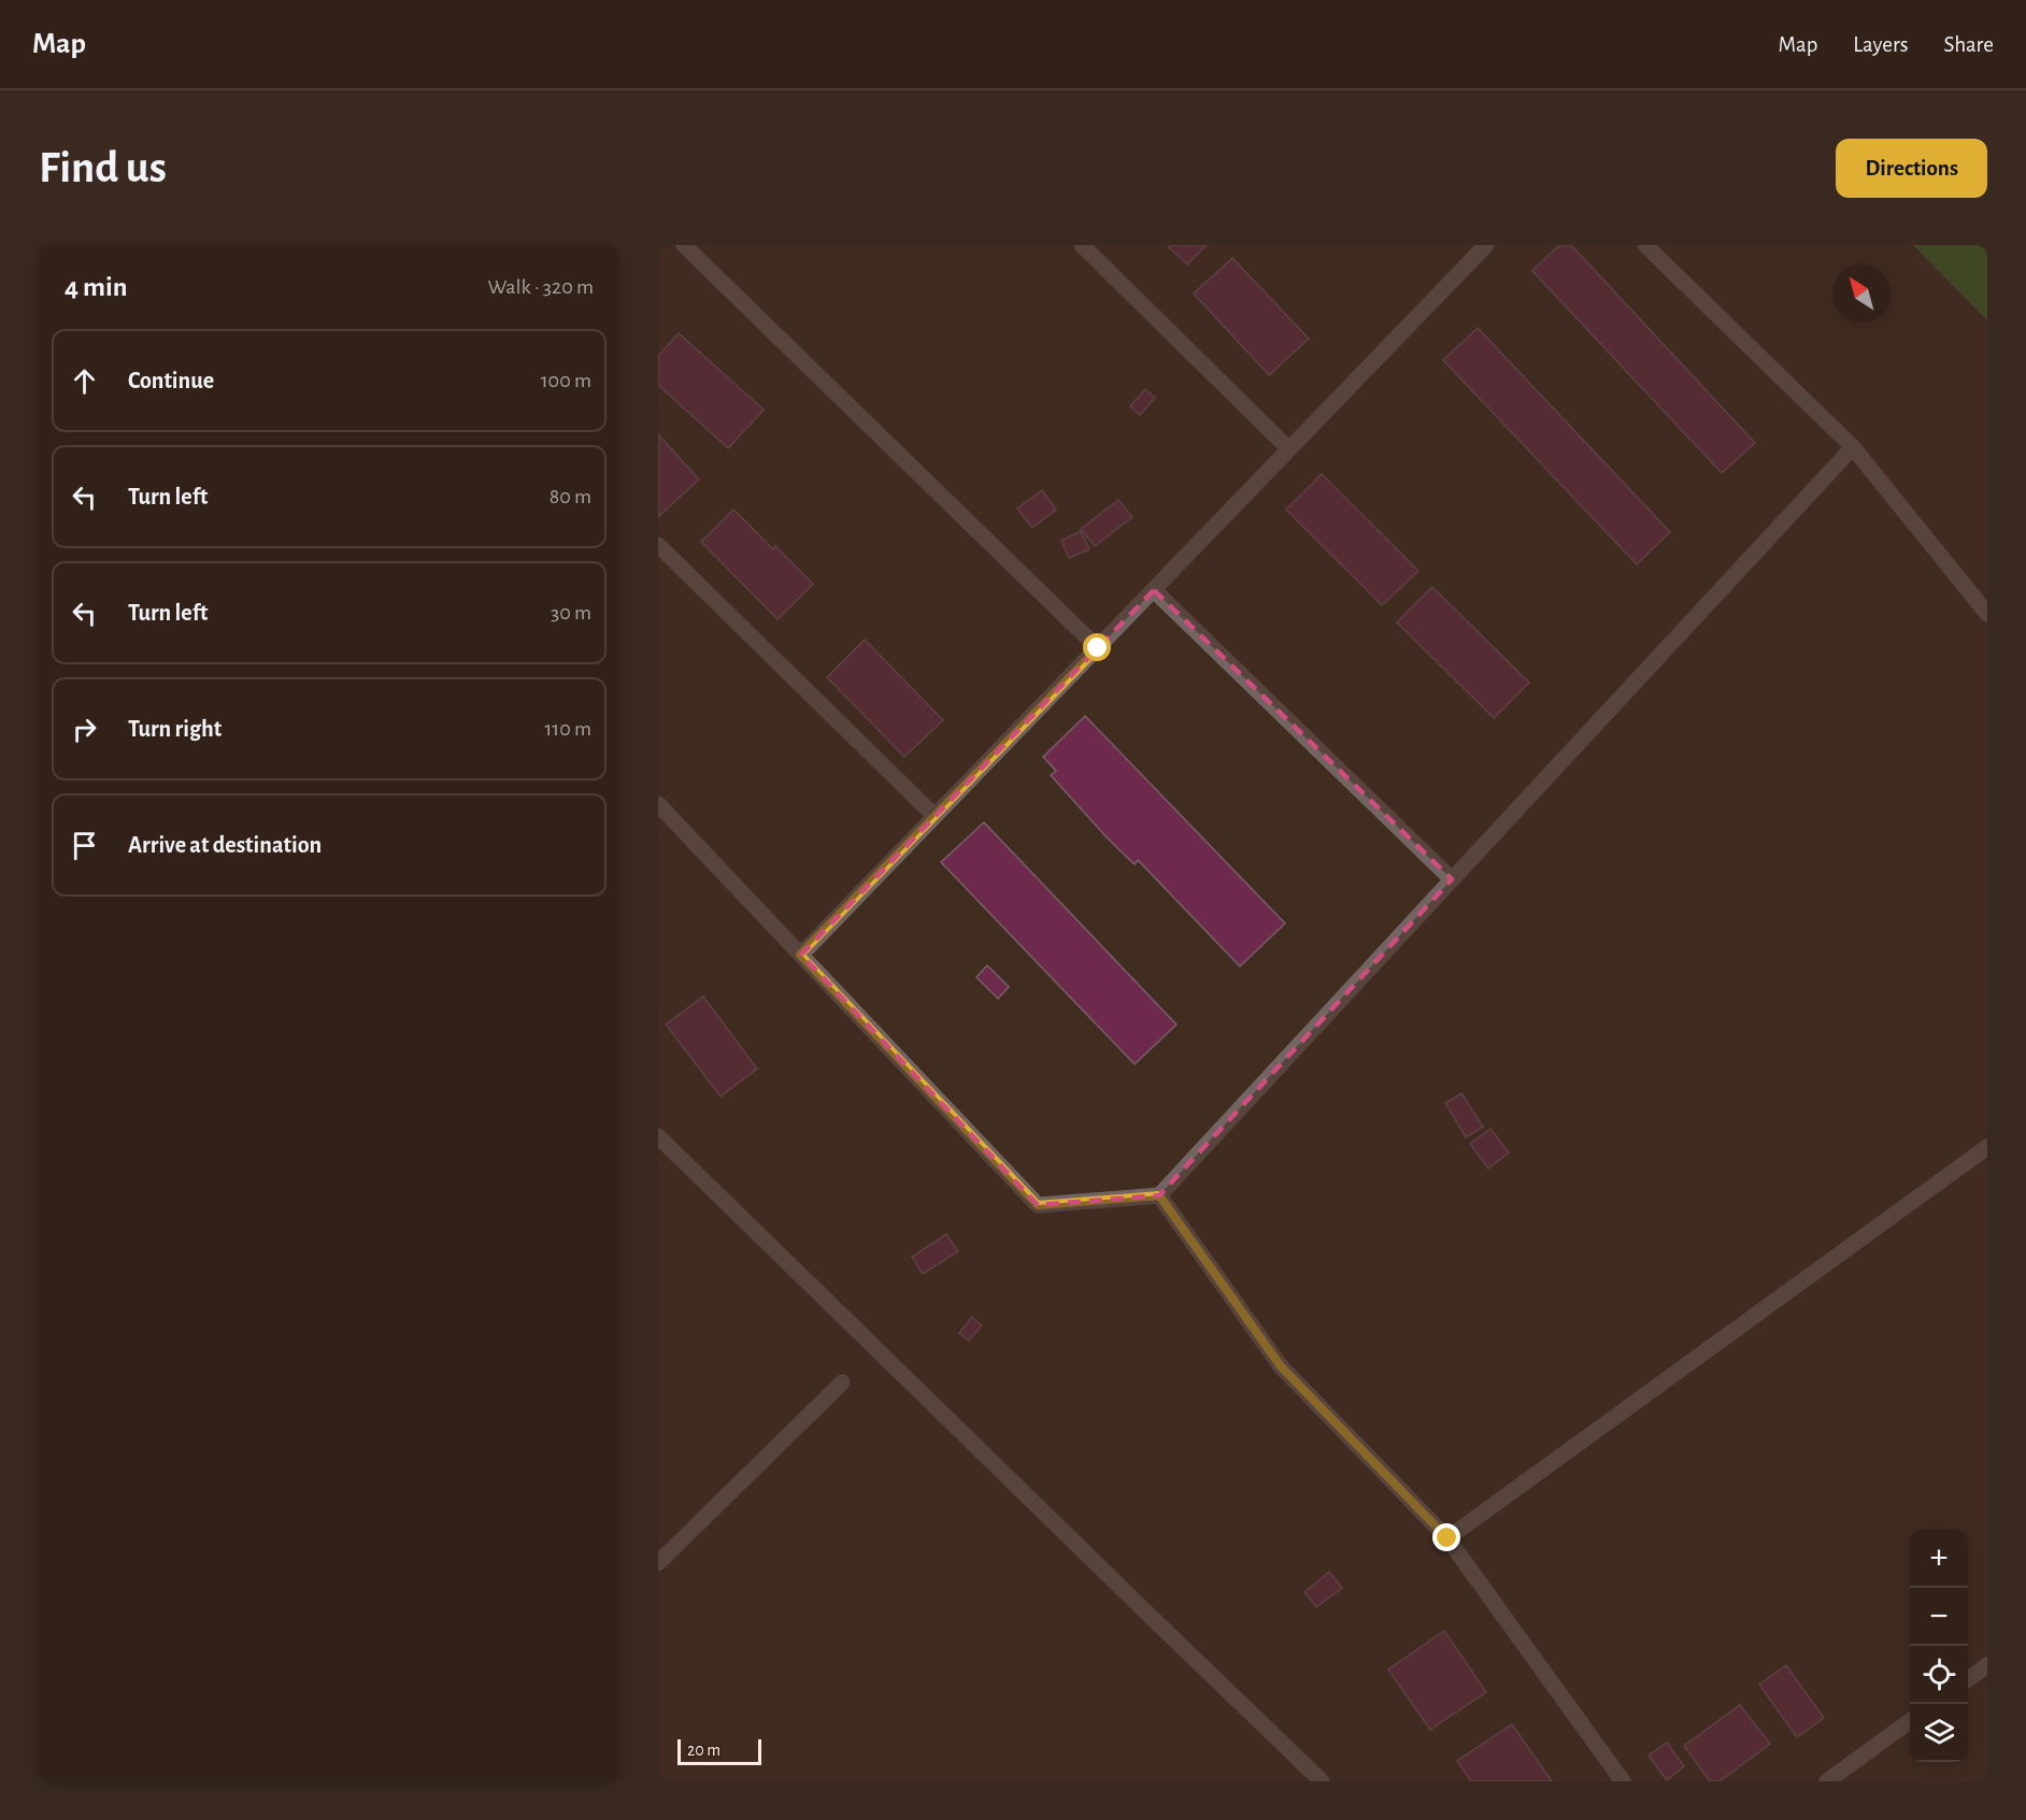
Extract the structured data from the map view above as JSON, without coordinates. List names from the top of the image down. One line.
{"scale_bar":"20 m","north":"top left","page":{"header":"Map","nav":["Map","Layers","Share"],"buttons":"Directions","title":"Find us","heading":["4 min","Walk · 320 m"],"list":[["Continue","100 m"],["Turn left","80 m"],["Turn left","30 m"],["Turn right","110 m"],"Arrive at destination"],"map_buttons":["+","−"],"scale":"20 m"}}
